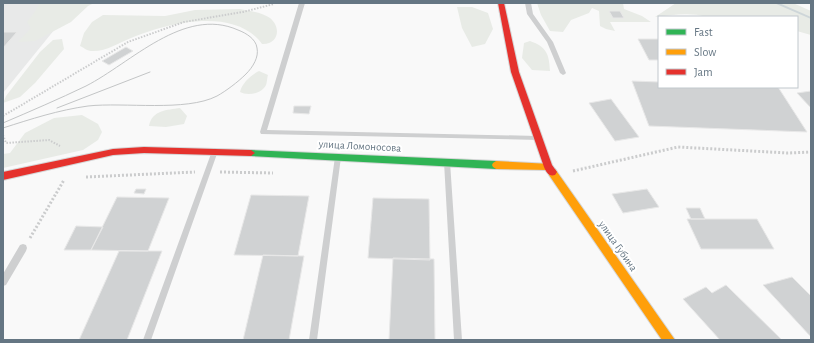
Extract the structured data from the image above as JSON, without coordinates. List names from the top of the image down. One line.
{"streets":{"street":["улица Ломоносова","улица Губина"]},"crossings":[["улица Ломоносова","улица Губина"]],"legend":["Fast","Slow","Jam"]}
